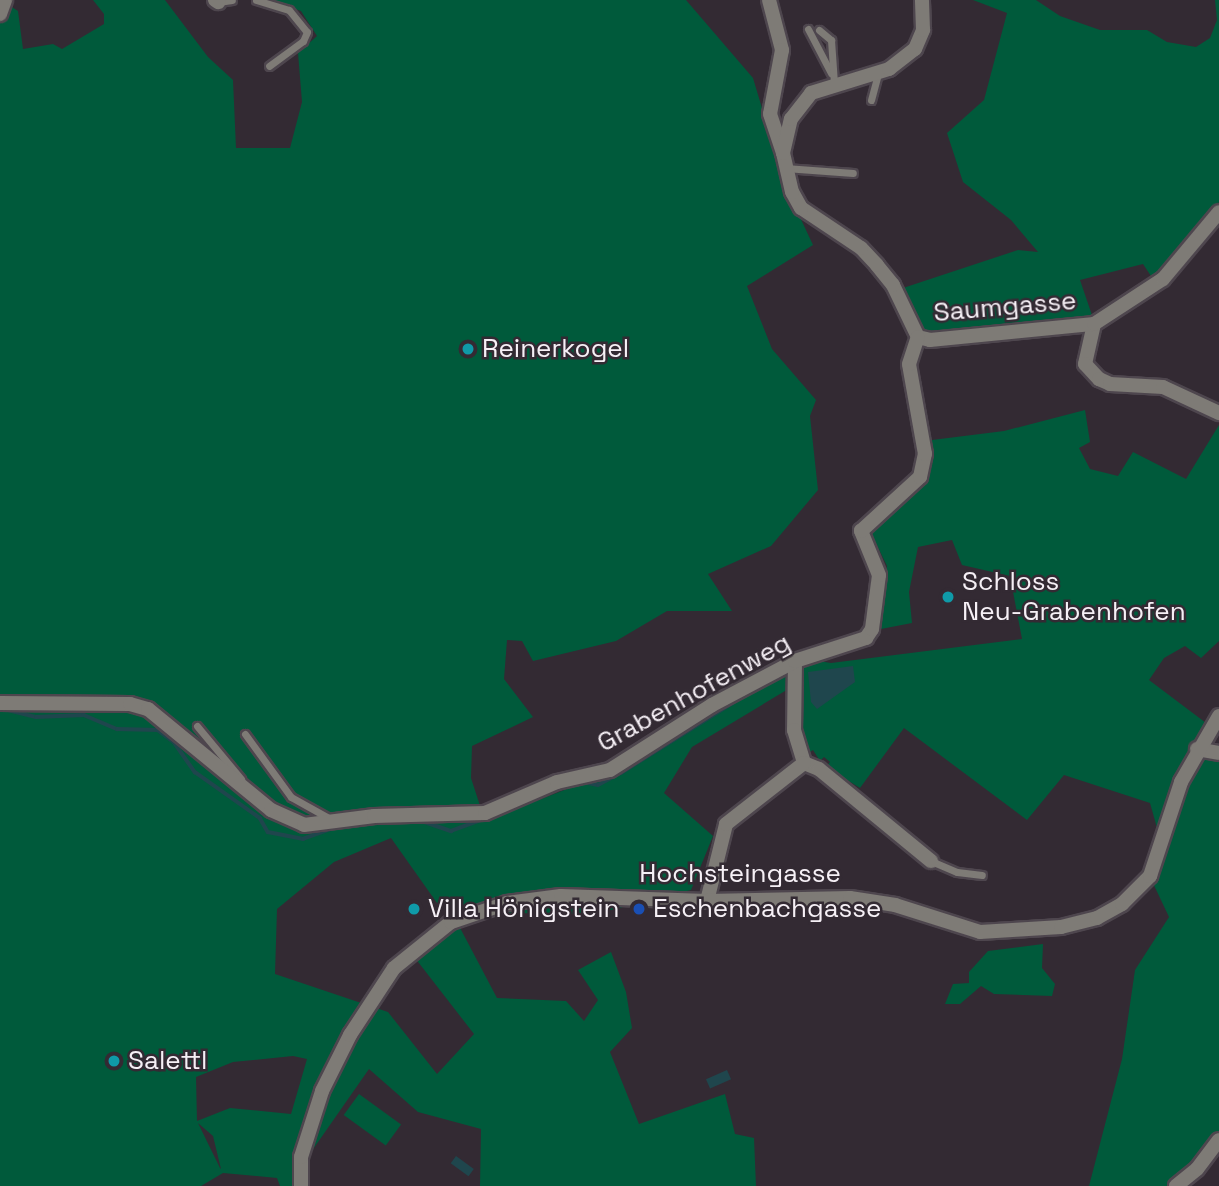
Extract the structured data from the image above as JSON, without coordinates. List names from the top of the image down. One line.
{"streets":{"street":["Saumgasse","Grabenhofenweg","Hochsteingasse"]},"crossings":[["Saumgasse","Grabenhofenweg"]],"places":["Reinerkogel","Schloss Neu-Grabenhofen","Villa Hönigstein","Eschenbachgasse","Salettl"]}
